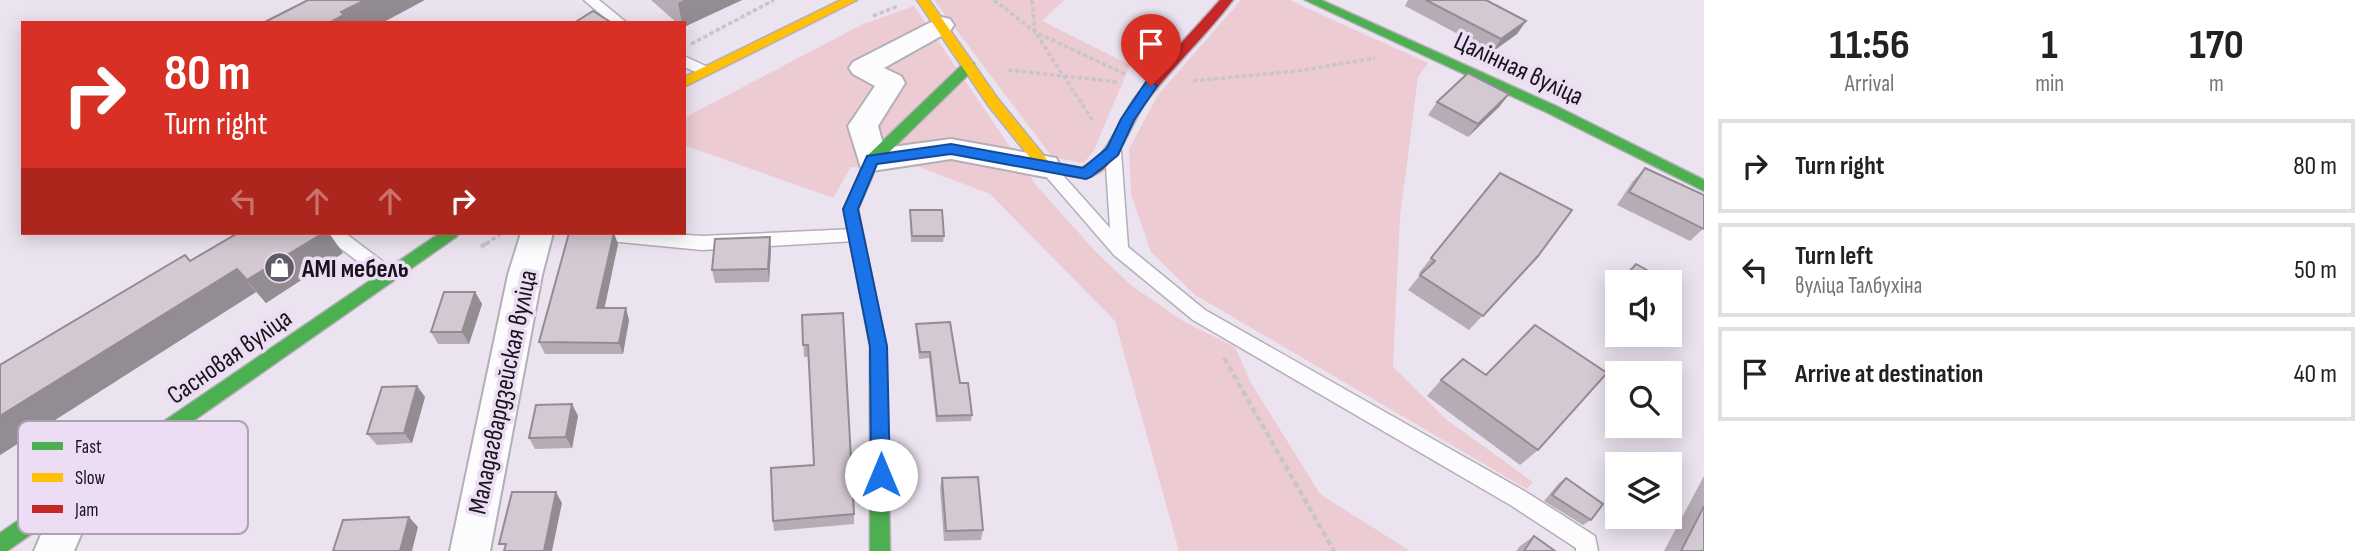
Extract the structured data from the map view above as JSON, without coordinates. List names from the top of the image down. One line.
{"streets":{"street":["Цалінная вуліца","Сасновая вуліца","Маладагвардзейская вуліца"]},"places":{"shop":["AMI мебель"]},"legend":["Fast","Slow","Jam"],"page":{"eta":["11:56","Arrival","1","min","170","m"],"turn":["80 m","Turn right"],"list":[{"name":"Turn right","value":"80 m"},{"name":"Turn left","note":"вуліца Талбухіна","value":"50 m"},{"name":"Arrive at destination","value":"40 m"}]}}
